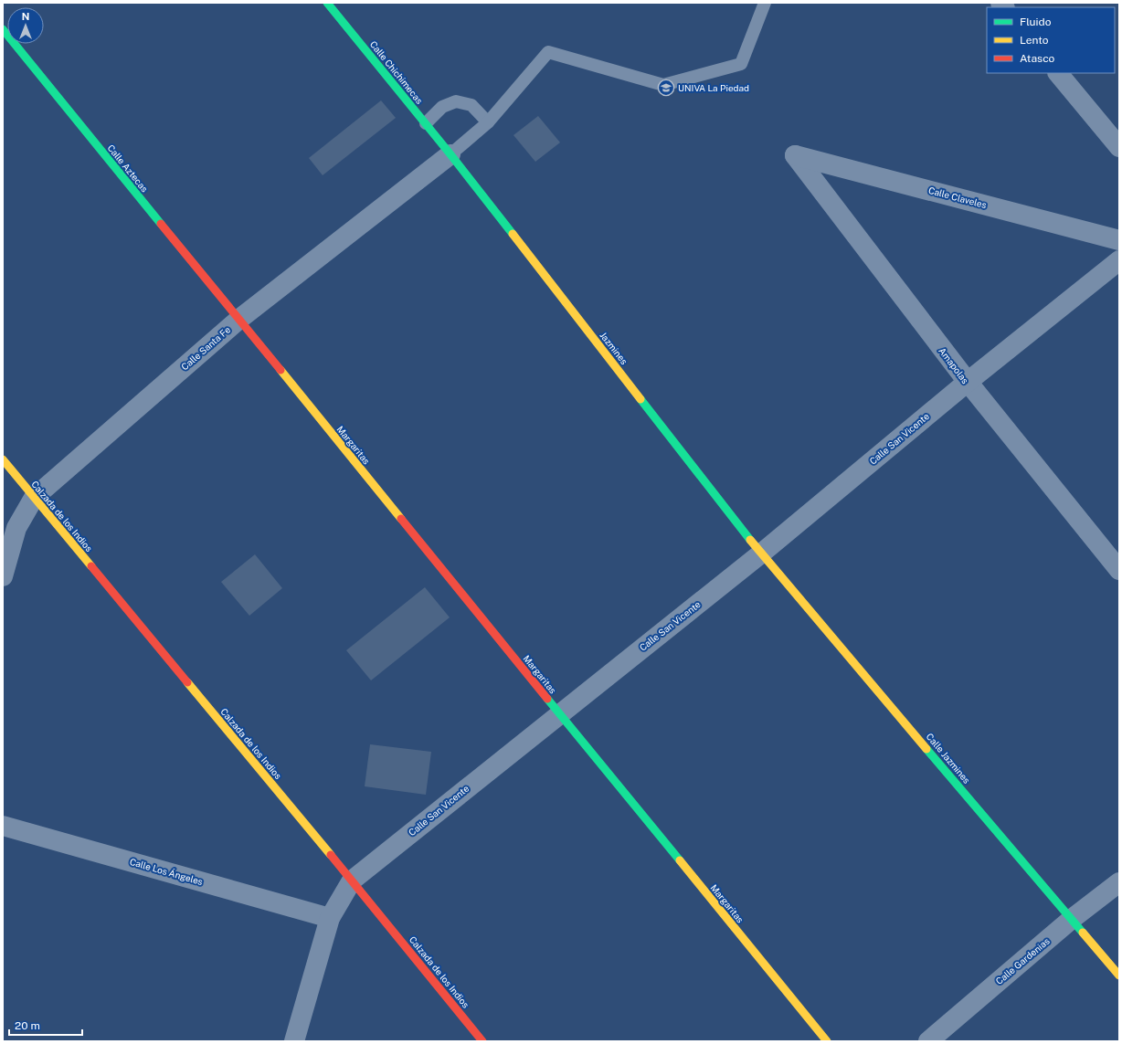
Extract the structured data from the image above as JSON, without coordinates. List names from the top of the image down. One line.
{"streets":{"street":["Calle Chichimecas","Calle Aztecas","Calle Claveles","Calle Santa Fe","Jazmines","Amapolas","Calle San Vicente","Margaritas","Calzada de los Indios","Calle Jazmines","Calle Los Ángeles","Calle Gardenias"]},"crossings":[["Calle Chichimecas","Calle Santa Fe"],["Calle Chichimecas","Jazmines"],["Calle Aztecas","Calle Santa Fe"],["Calle Aztecas","Margaritas"],["Calle Claveles","Amapolas"],["Calle Santa Fe","Jazmines"],["Calle Santa Fe","Margaritas"],["Calle Santa Fe","Calzada de los Indios"],["Jazmines","Calle San Vicente"],["Jazmines","Calle Jazmines"],["Amapolas","Calle San Vicente"],["Calle San Vicente","Margaritas"],["Calle San Vicente","Calzada de los Indios"],["Calle San Vicente","Calle Jazmines"],["Calle San Vicente","Calle Los Ángeles"],["Calle Jazmines","Calle Gardenias"]],"places":{"school or university":["UNIVA La Piedad"]},"legend":["Fluido","Lento","Atasco"],"scale_bar":"20 m","north":"top"}
